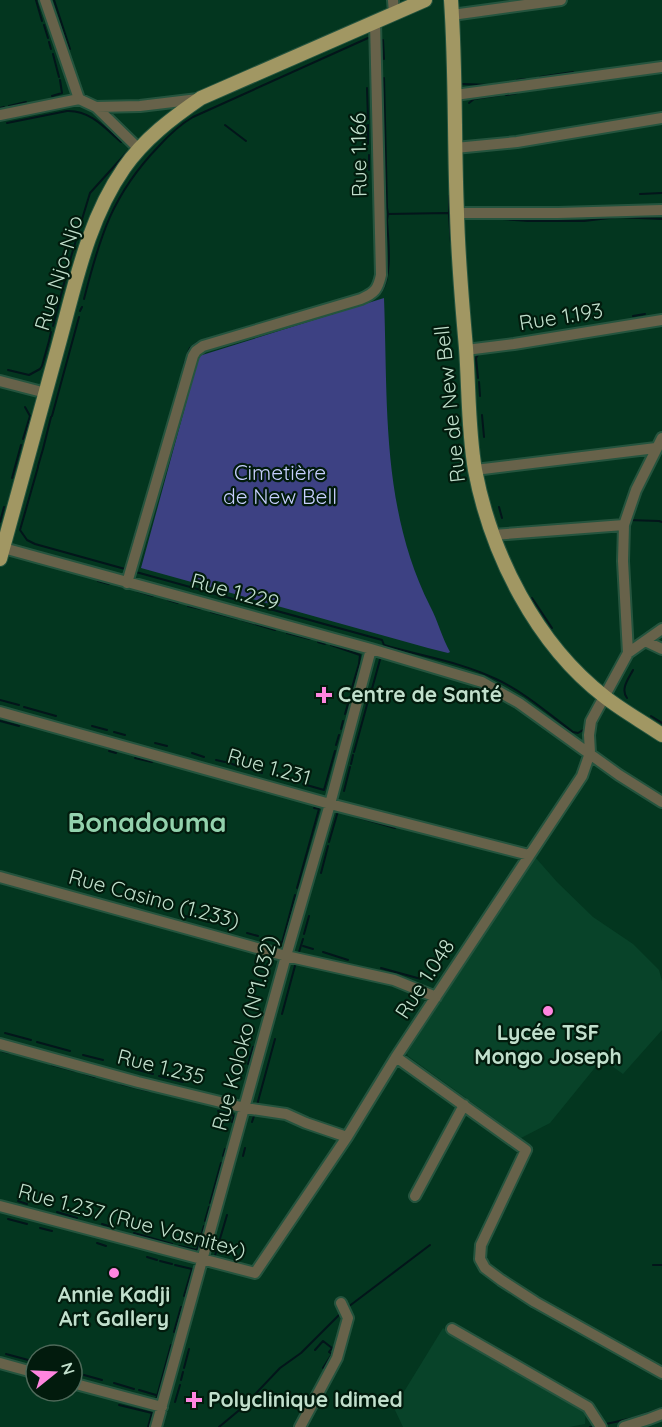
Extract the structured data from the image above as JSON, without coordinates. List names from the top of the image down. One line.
{"streets":{"main road":["Rue Njo-Njo","Rue de New Bell"],"street":["Rue 1.166","Rue 1.193","Rue 1.229","Rue 1.231","Rue Casino (1.233)","Rue 1.048","Rue Koloko (N°1.032)","Rue 1.235","Rue 1.237 (Rue Vasnitex)"]},"crossings":[["Rue 1.166","Rue Njo-Njo"],["Rue 1.166","Rue 1.229"],["Rue Njo-Njo","Rue 1.229"],["Rue 1.193","Rue de New Bell"],["Rue de New Bell","Rue 1.048"],["Rue 1.229","Rue 1.048"],["Rue 1.229","Rue Koloko (N°1.032)"],["Rue 1.231","Rue 1.048"],["Rue 1.231","Rue Koloko (N°1.032)"],["Rue Casino (1.233)","Rue 1.048"],["Rue Casino (1.233)","Rue Koloko (N°1.032)"],["Rue 1.048","Rue 1.235"],["Rue 1.048","Rue 1.237 (Rue Vasnitex)"],["Rue Koloko (N°1.032)","Rue 1.235"],["Rue Koloko (N°1.032)","Rue 1.237 (Rue Vasnitex)"]],"districts":["Bonadouma"],"parks":["Cimetière de New Bell"],"places":{"health":["Centre de Santé","Polyclinique Idimed"],"other":["Lycée TSF Mongo Joseph","Annie Kadji Art Gallery"]},"north":"right"}
